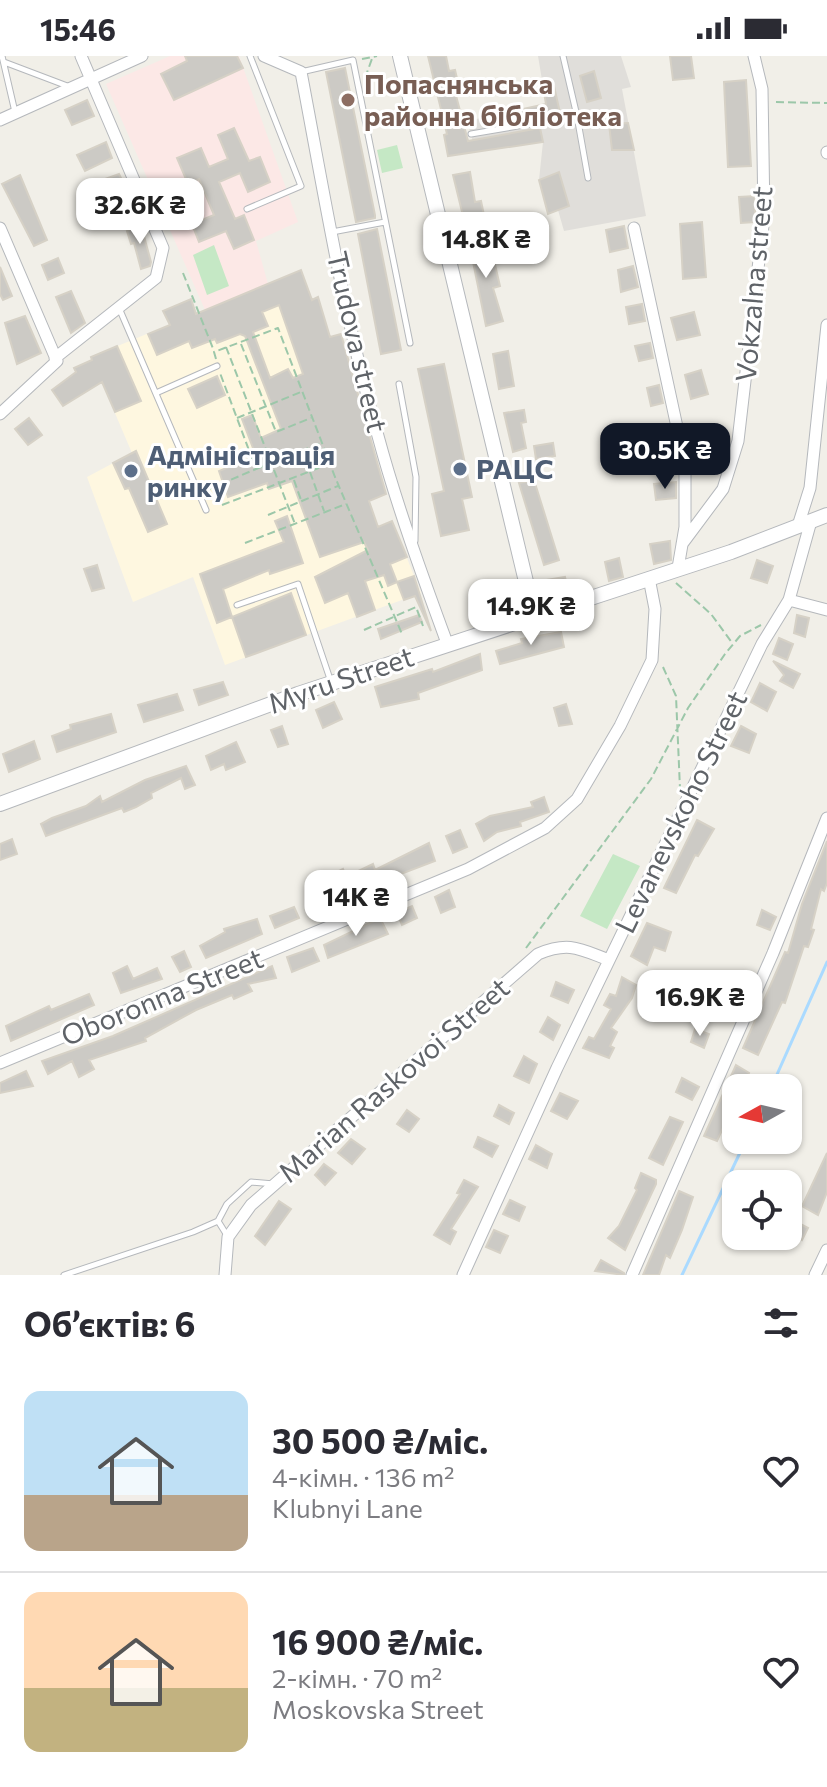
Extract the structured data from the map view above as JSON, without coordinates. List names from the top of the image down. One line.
{"streets":{"street":["Vokzalna street","Trudova street","Myru Street","Levanevskoho Street","Oboronna Street","Marian Raskovoi Street"]},"crossings":[["Trudova street","Myru Street"],["Myru Street","Levanevskoho Street"],["Myru Street","Oboronna Street"],["Levanevskoho Street","Marian Raskovoi Street"]],"places":["Попаснянська районна бібліотека","РАЦС","Адміністрація ринку"],"north":"left","page":{"status":"15:46","price":["32.6K ₴","14.8K ₴","30.5K ₴","14.9K ₴","14K ₴","16.9K ₴"],"heading":"Об’єктів: 6","list":[{"name":"30 500 ₴/міс.","note":"4-кімн. · 136 m² · Klubnyi Lane"},{"name":"16 900 ₴/міс.","note":"2-кімн. · 70 m² · Moskovska Street"}]}}
